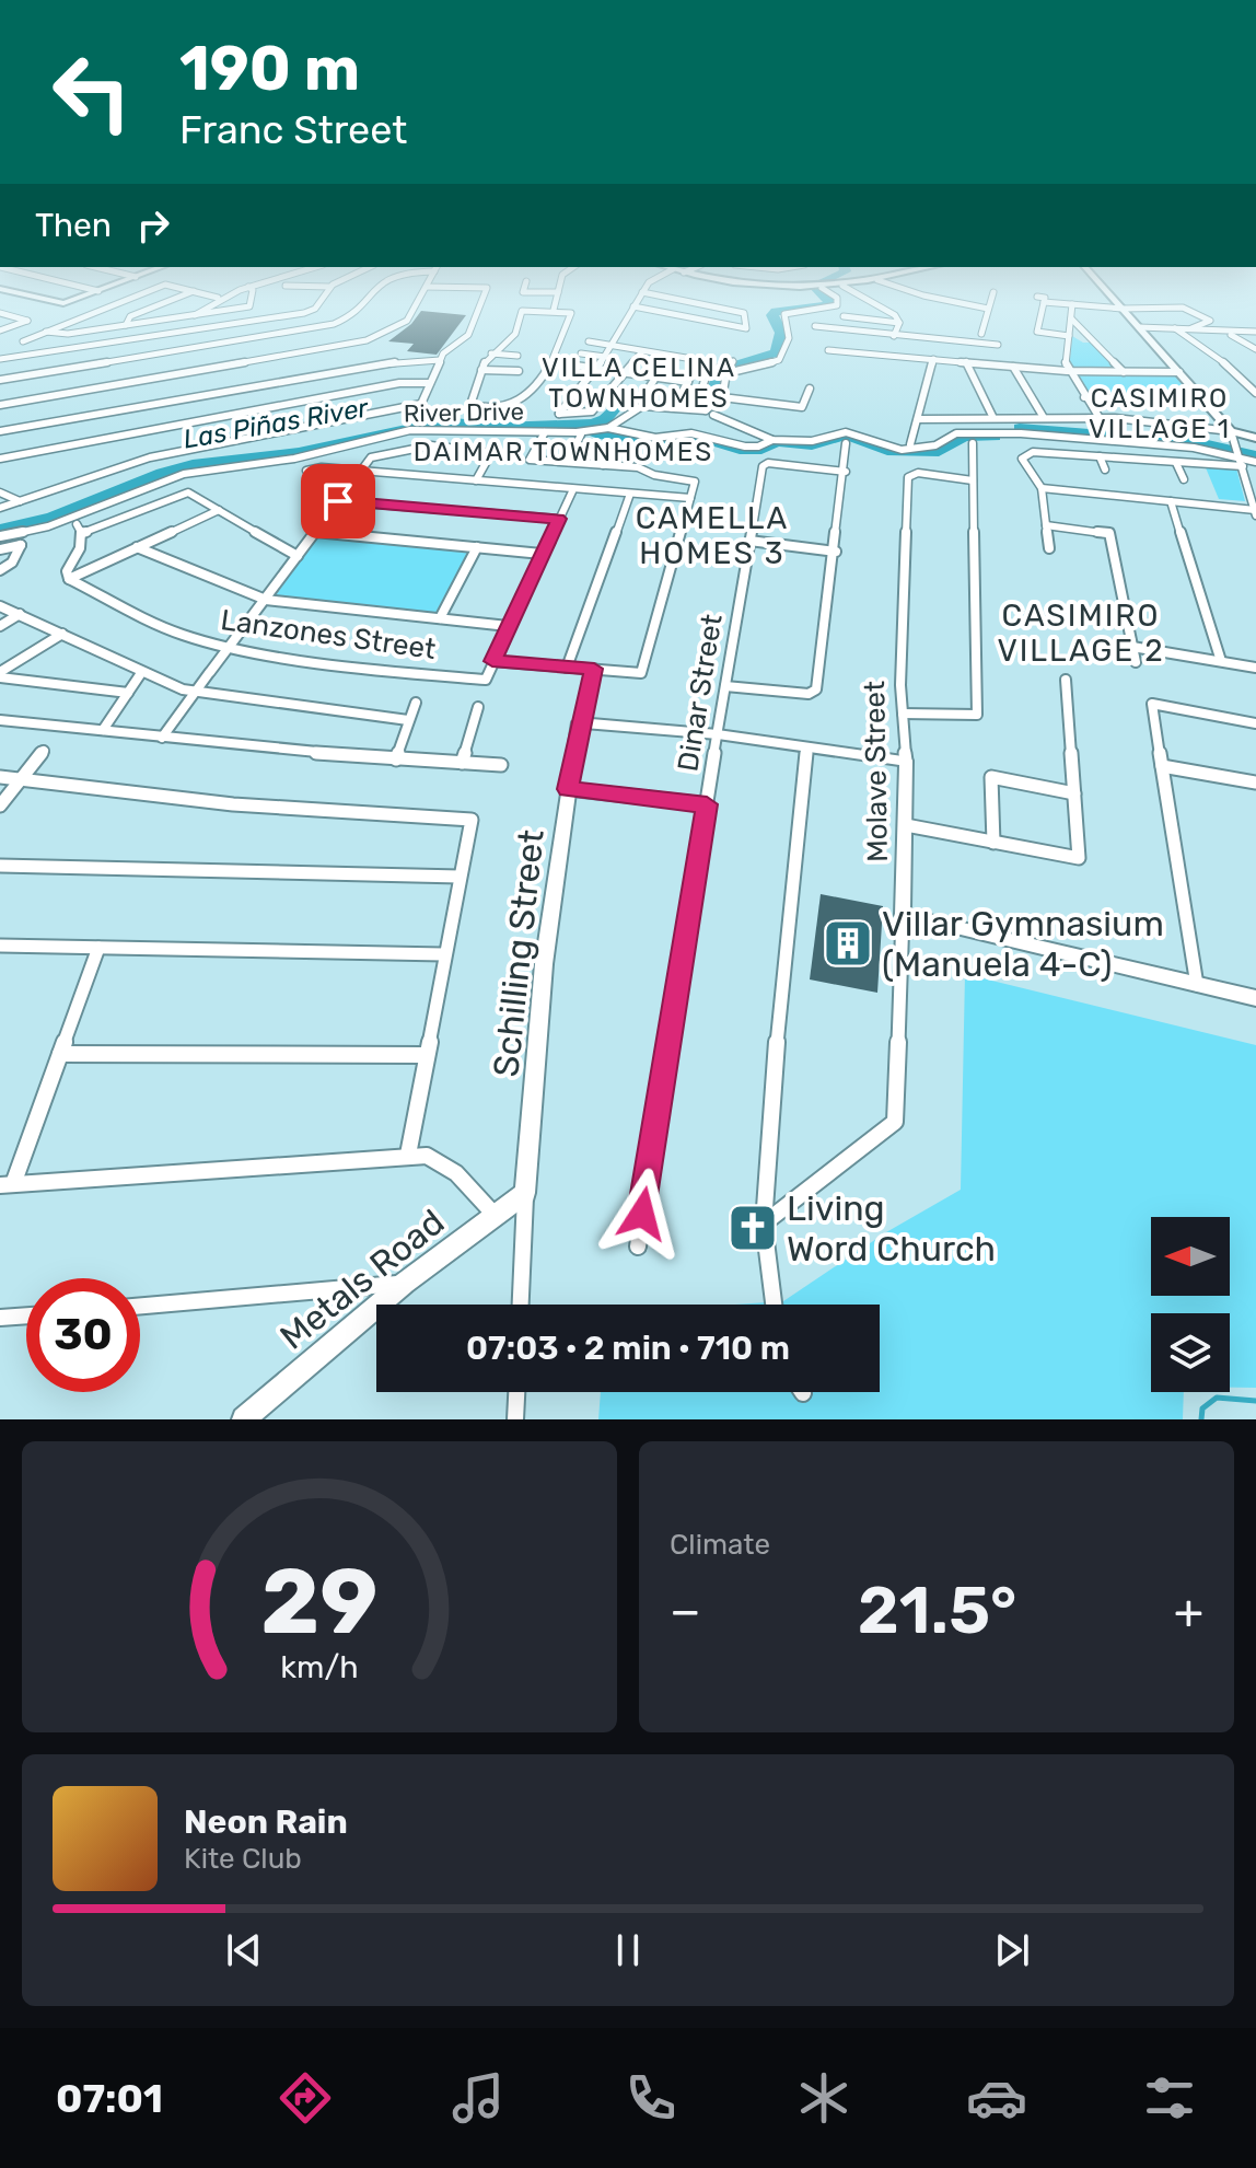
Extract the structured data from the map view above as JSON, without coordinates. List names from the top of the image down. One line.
{"streets":{"street":["River Drive","Lanzones Street","Dinar Street","Molave Street","Schilling Street","Metals Road"]},"crossings":[["Schilling Street","Metals Road"]],"districts":["VILLA CELINA TOWNHOMES","CASIMIRO VILLAGE 1","DAIMAR TOWNHOMES","CAMELLA HOMES 3","CASIMIRO VILLAGE 2"],"water":["Las Piñas River"],"places":{"building":["Villar Gymnasium (Manuela 4-C)"],"church":["Living Word Church"]},"north":"left","page":{"turn":["190 m","Franc Street"],"then":"Then","limit":"30","trip":"07:03 · 2 min · 710 m","tile":"Climate","heat":["−","21.5°","+"],"song":["Neon Rain","Kite Club"],"tabs":"07:01","gauge":["29","km/h"]}}
